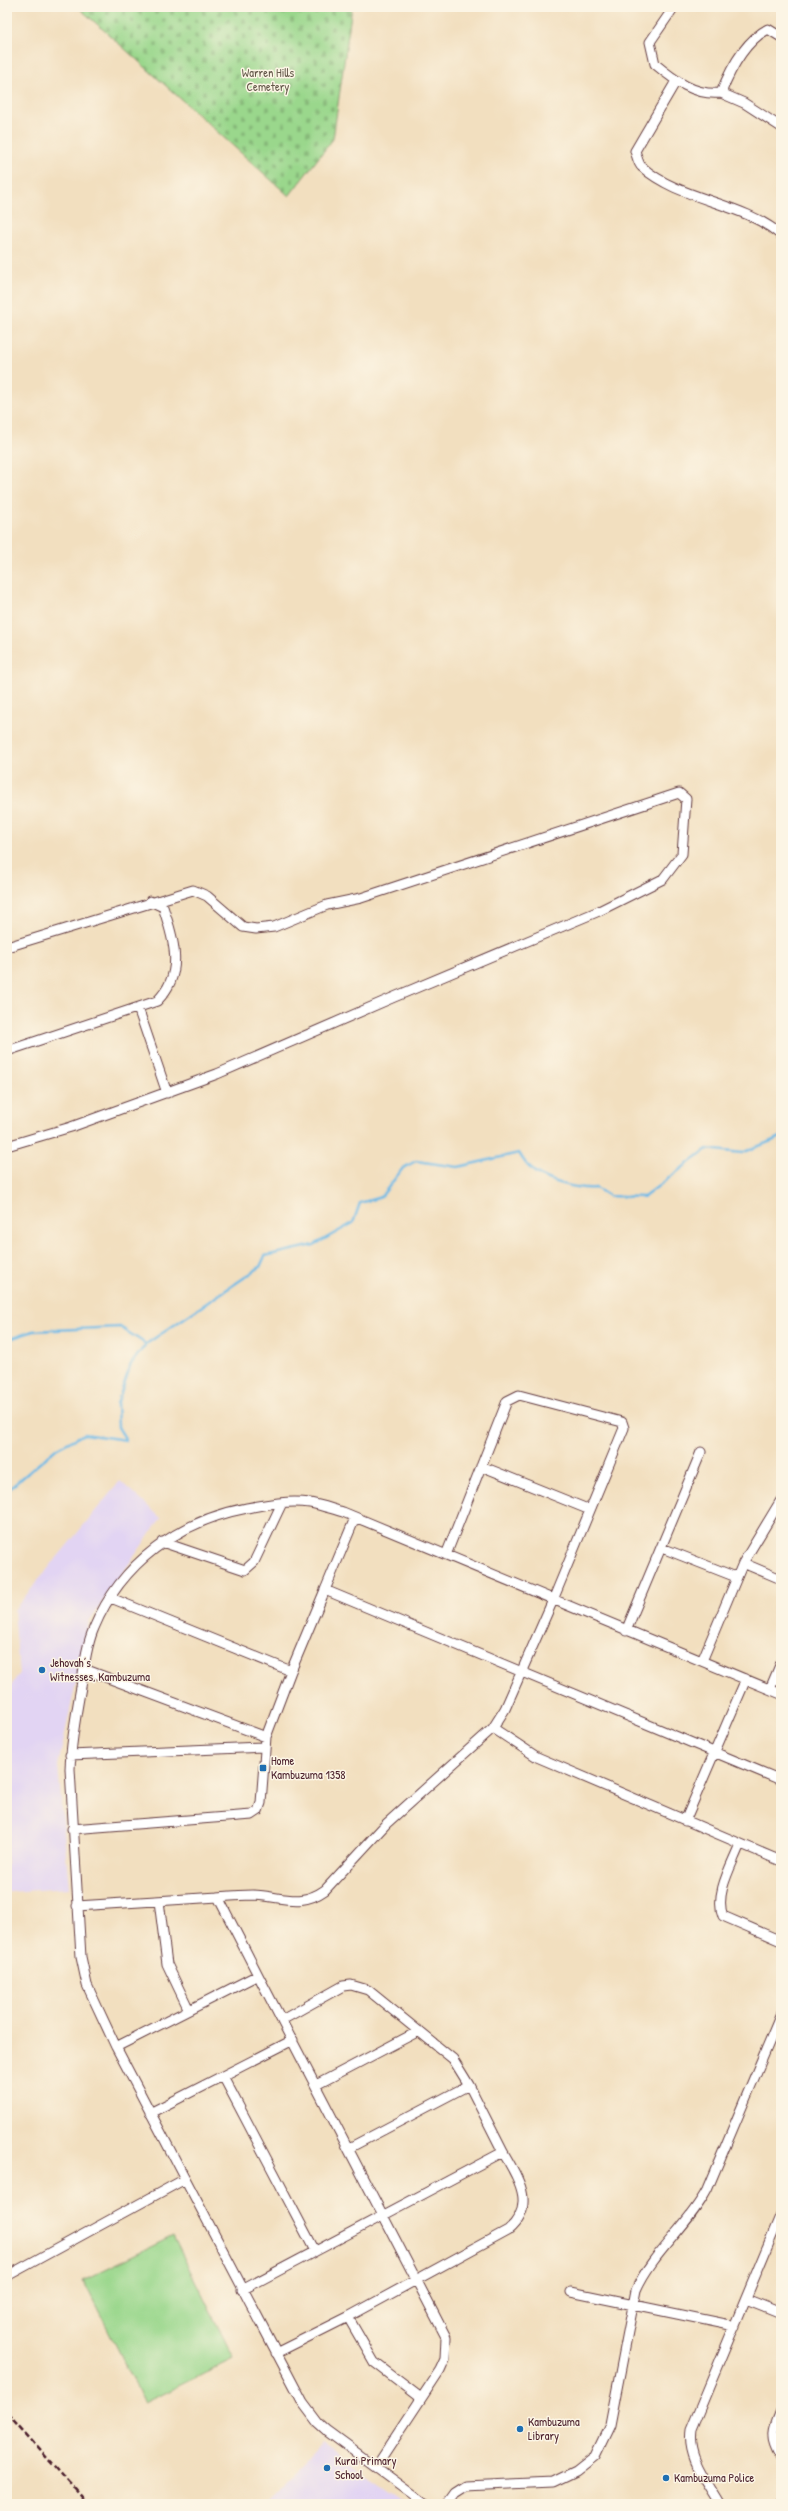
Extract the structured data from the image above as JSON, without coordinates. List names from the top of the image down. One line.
{"parks":["Warren Hills Cemetery"],"places":{"other":["Jehovah’s Witnesses, Kambuzuma","Kambuzuma Library","Kurai Primary School","Kambuzuma Police"],"transit":["Home Kambuzuma 1358"]}}
